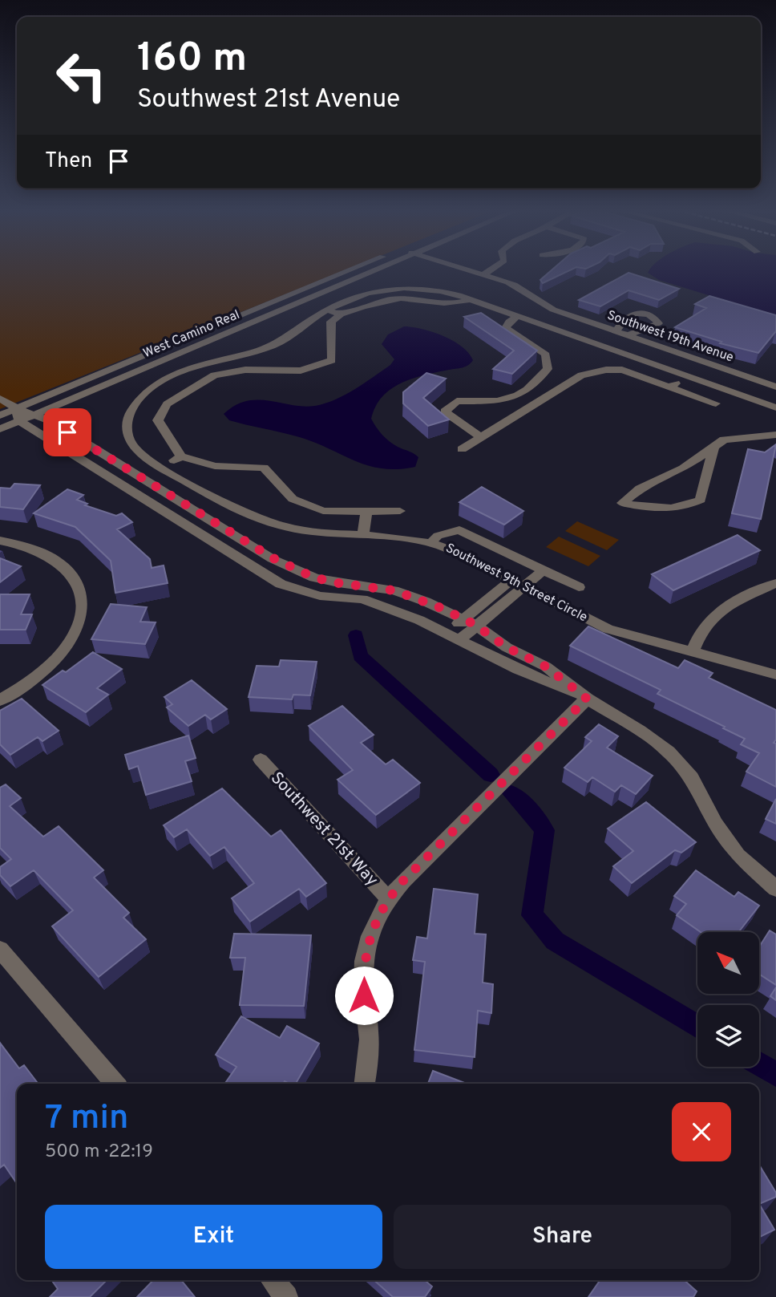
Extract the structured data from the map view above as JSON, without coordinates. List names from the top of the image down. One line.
{"streets":{"street":["West Camino Real","Southwest 19th Avenue","Southwest 9th Street Circle","Southwest 21st Way"]},"north":"top left","page":{"turn":["160 m","Southwest 21st Avenue"],"then":"Then","heading":["7 min","500 m · 22:19"],"buttons":["Exit","Share"]}}
